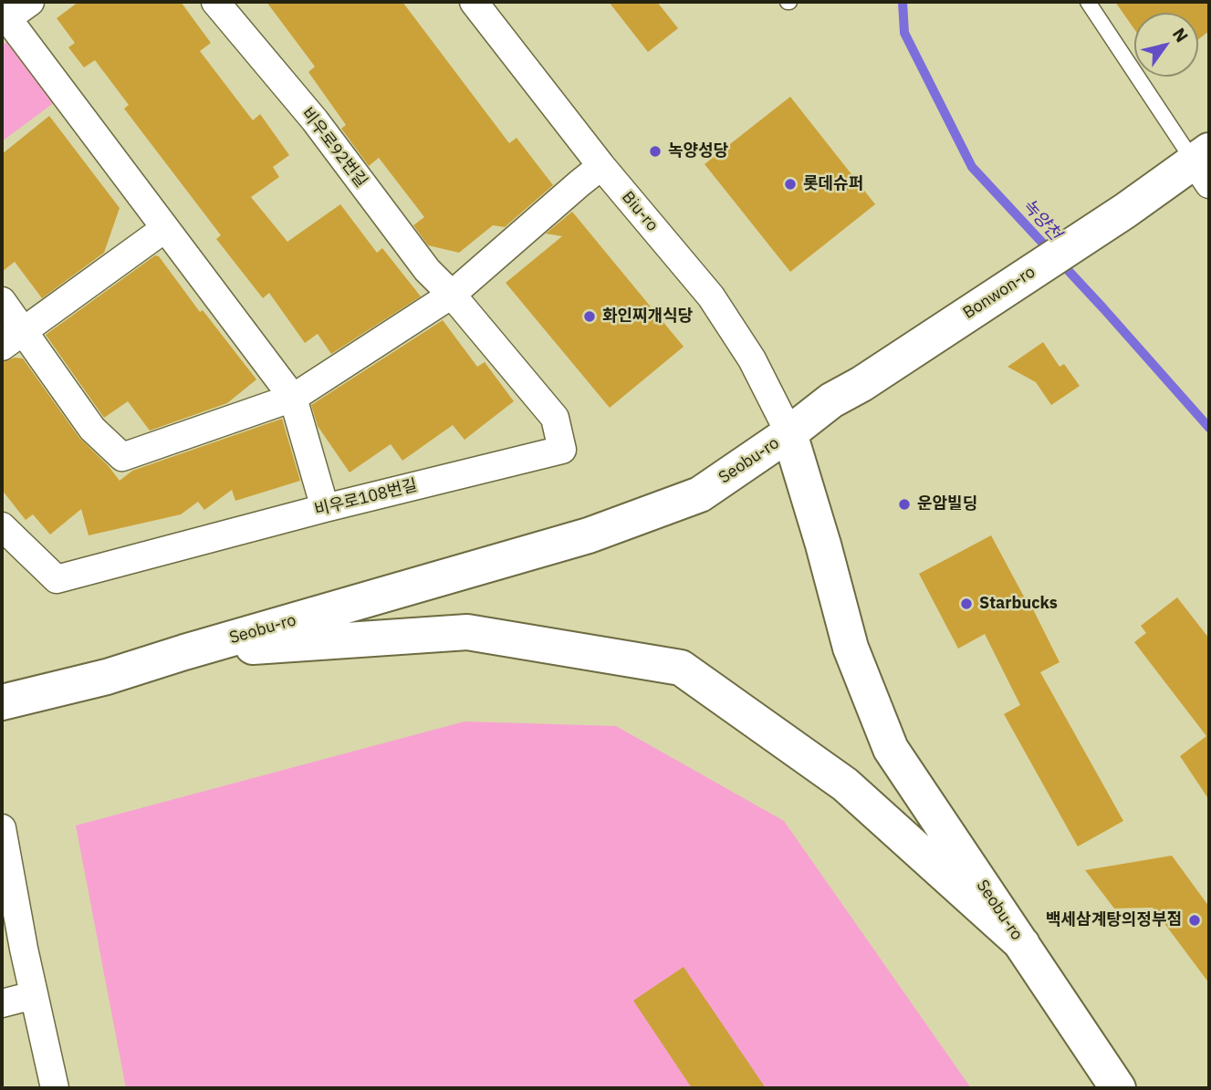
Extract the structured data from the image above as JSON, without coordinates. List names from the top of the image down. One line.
{"streets":{"street":["비우로92번길","Biu-ro","Bonwon-ro","Seobu-ro","비우로108번길"]},"crossings":[["비우로92번길","비우로108번길"],["Biu-ro","Bonwon-ro"],["Biu-ro","Seobu-ro"],["Bonwon-ro","Seobu-ro"]],"water":["녹양천"],"places":["녹양성당","롯데슈퍼","화인찌개식당","운암빌딩","Starbucks","백세삼계탕의정부점"],"north":"top right"}
